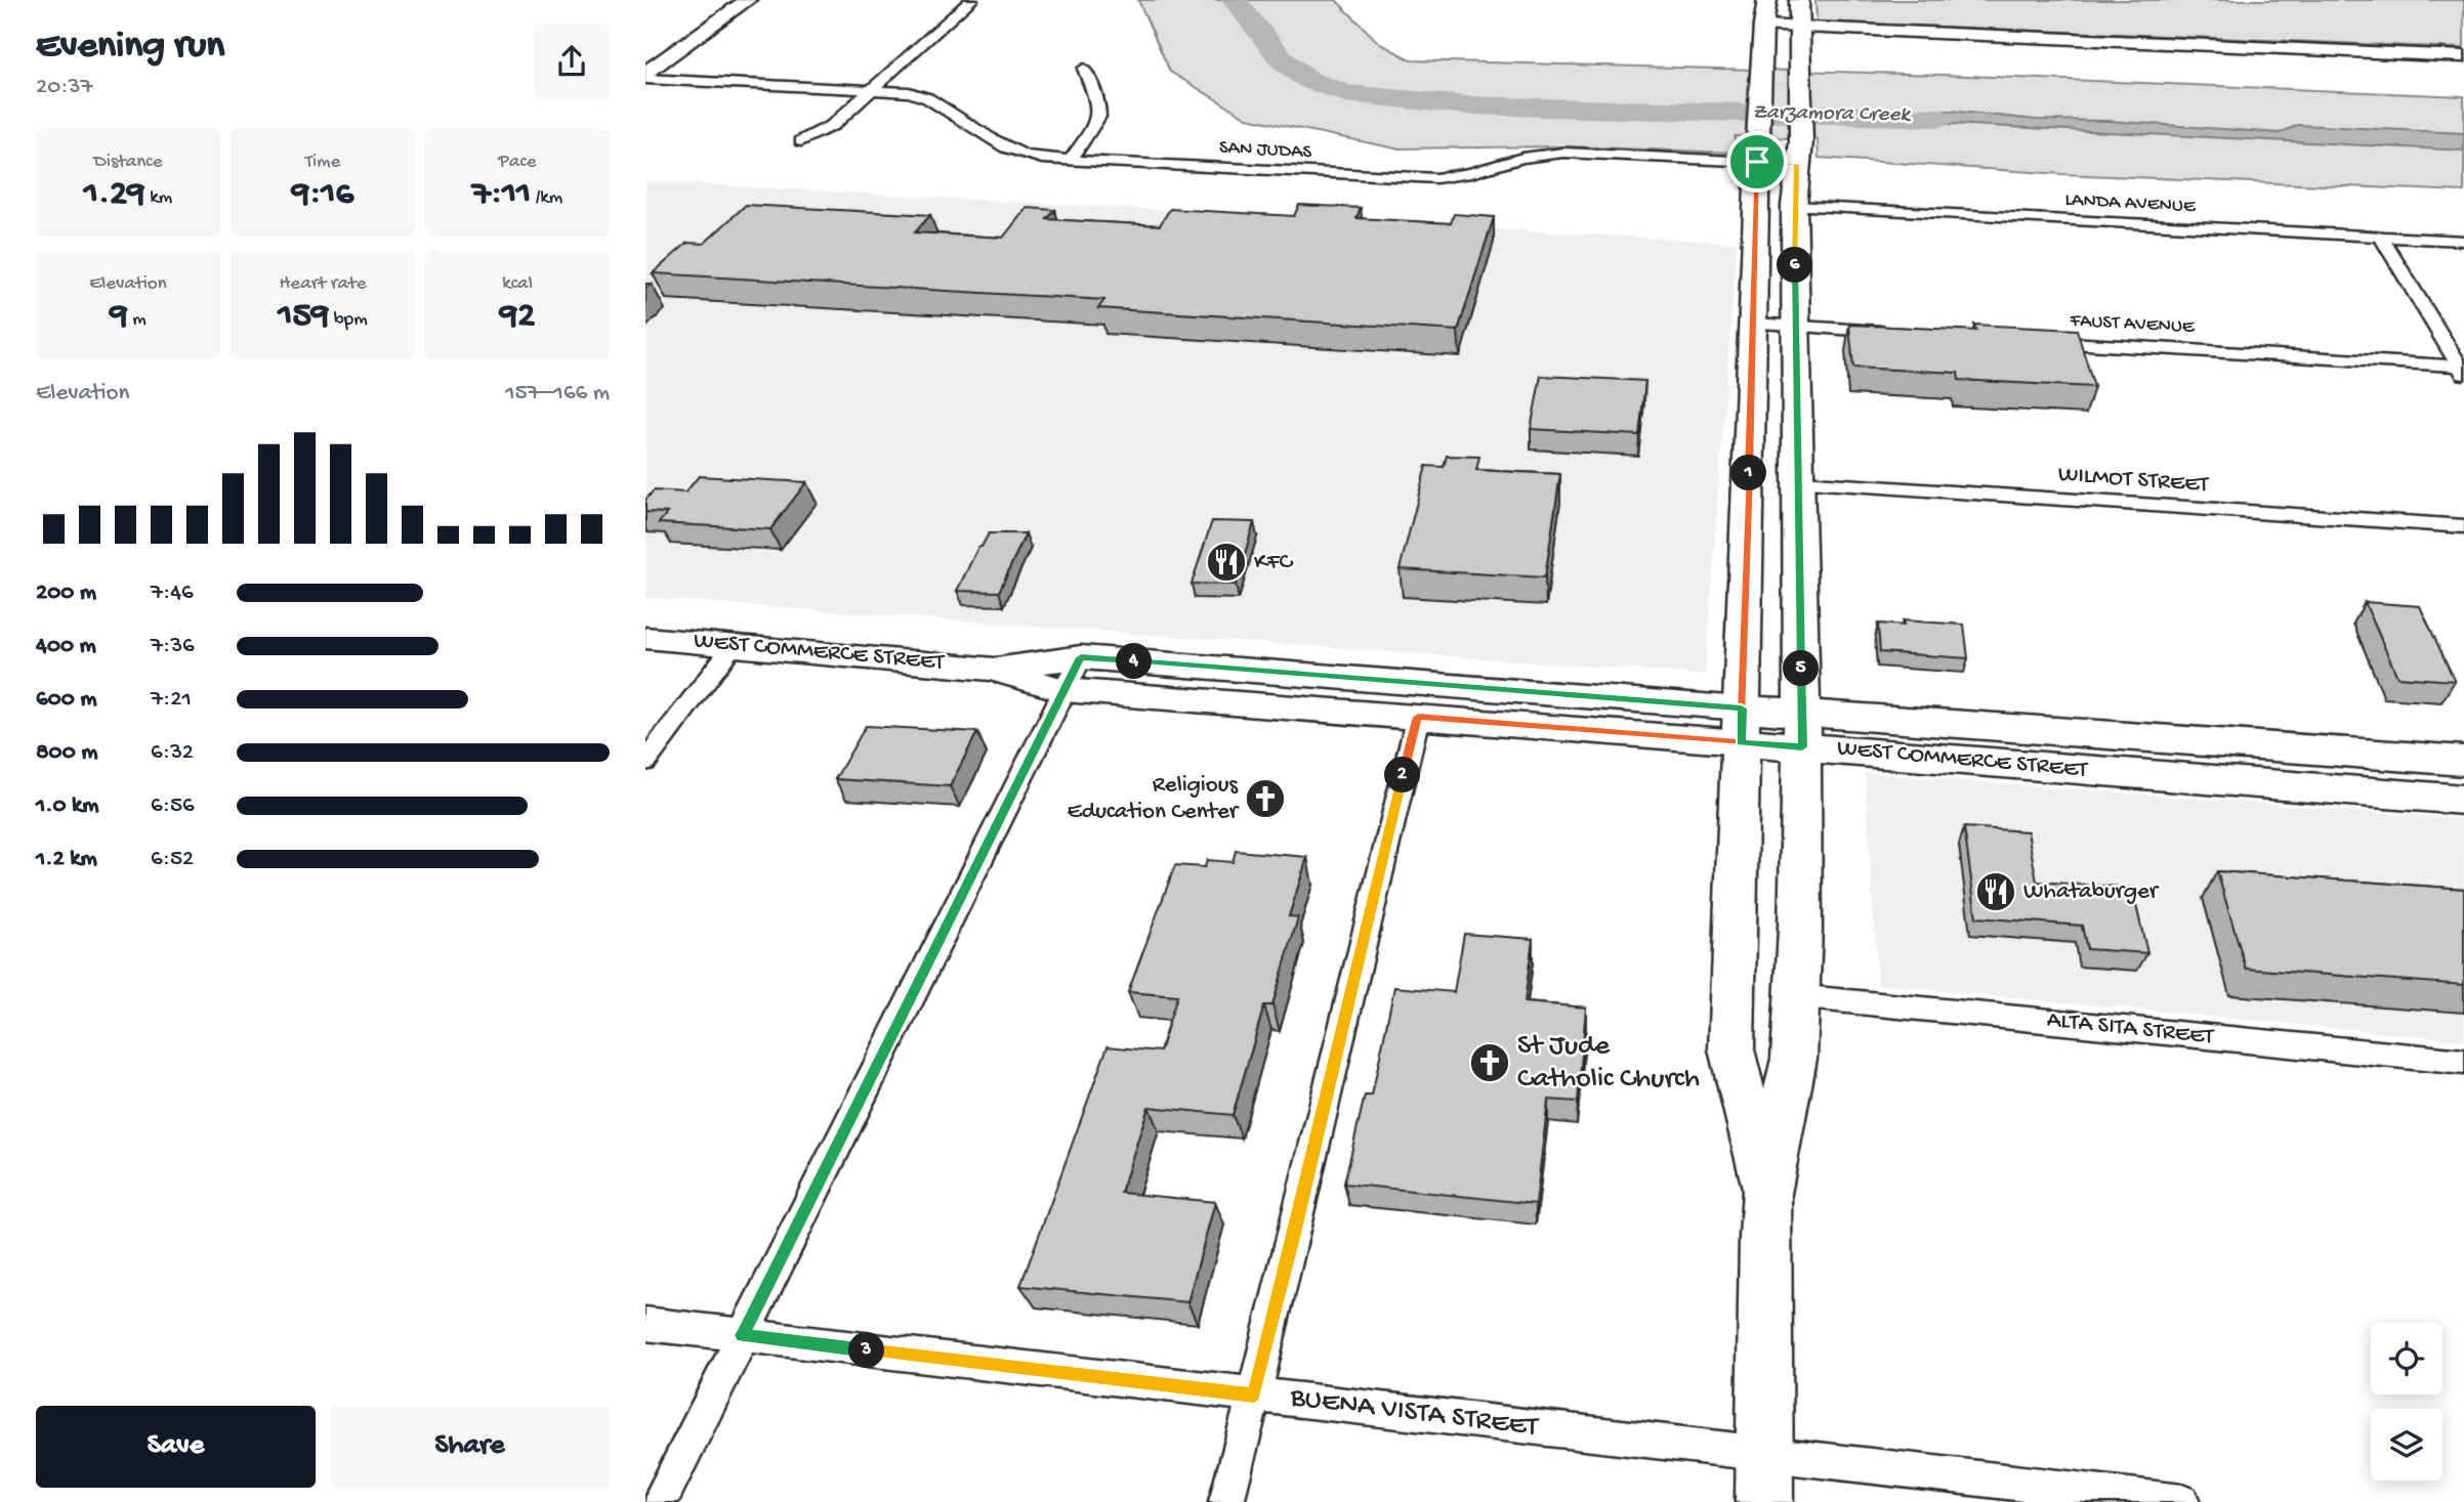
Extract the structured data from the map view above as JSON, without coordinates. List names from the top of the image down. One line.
{"streets":{"main road":["WEST COMMERCE STREET"],"street":["SAN JUDAS","LANDA AVENUE","FAUST AVENUE","WILMOT STREET","ALTA SITA STREET","BUENA VISTA STREET"]},"water":["Zarzamora Creek"],"places":{"restaurant":["KFC","Whataburger"],"church":["Religious Education Center","St Jude Catholic Church"]},"page":{"heading":["Evening run","20:37"],"stats":[["Distance","1.29 km"],["Time","9:16"],["Pace","7:11 /km"],["Elevation","9 m"],["Heart rate","159 bpm"],["kcal","92"]],"pins":["6","1","4","5","2","3"],"chart":["Elevation","157–166 m"],"list":[{"name":"200 m","note":"7:46"},{"name":"400 m","note":"7:36"},{"name":"600 m","note":"7:21"},{"name":"800 m","note":"6:32"},{"name":"1.0 km","note":"6:56"},{"name":"1.2 km","note":"6:52"}],"buttons":["Save","Share"]}}
